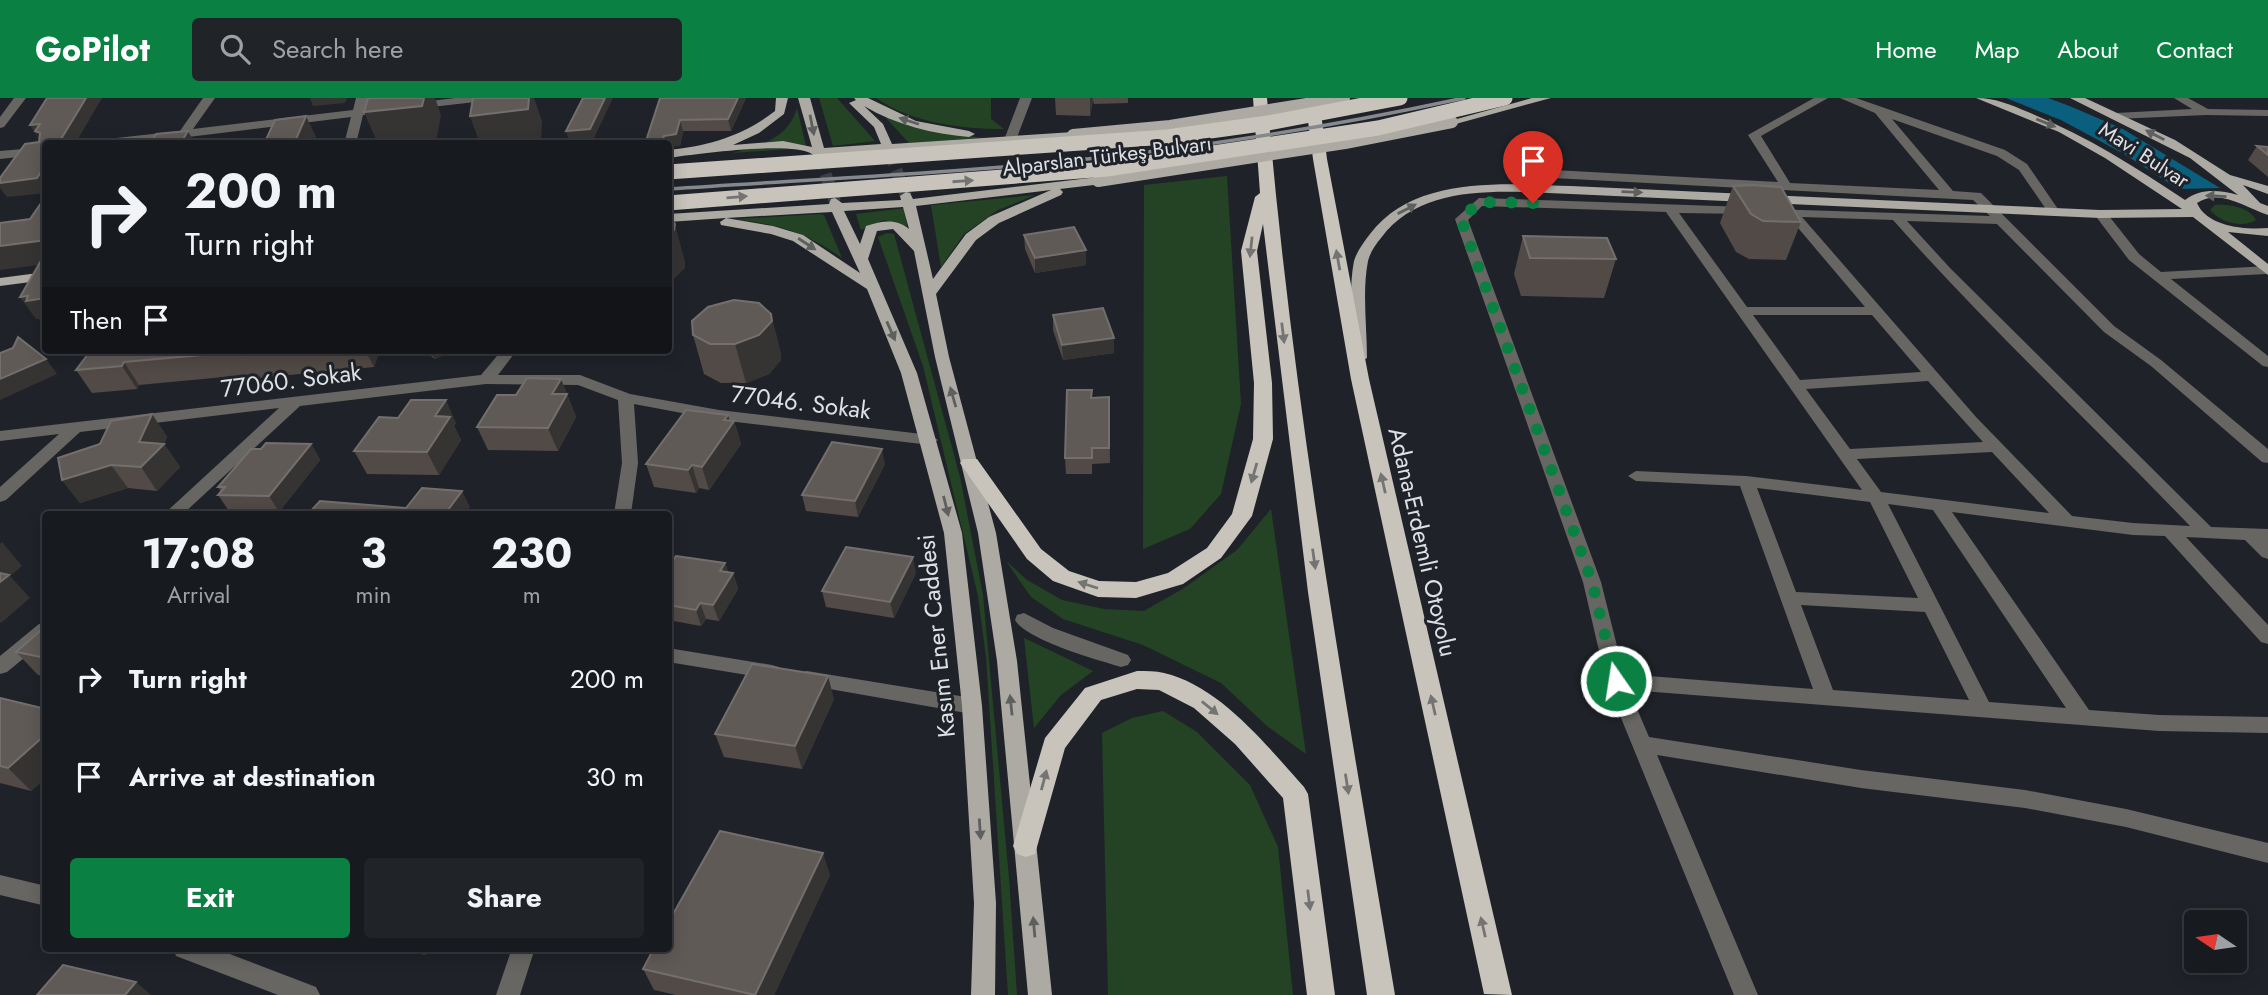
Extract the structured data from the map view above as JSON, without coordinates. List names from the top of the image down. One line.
{"streets":{"highway":["Alparslan Türkeş Bulvarı","Adana-Erdemli Otoyolu"],"main road":["Mavi Bulvar","Kasım Ener Caddesi"],"street":["77060. Sokak","77046. Sokak"]},"crossings":[["Alparslan Türkeş Bulvarı","Kasım Ener Caddesi"],["77060. Sokak","77046. Sokak"],["77046. Sokak","Kasım Ener Caddesi"]],"north":"left","page":{"header":"GoPilot","search":"Search here","nav":["Home","Map","About","Contact"],"turn":["200 m","Turn right"],"then":"Then","eta":["17:08","Arrival","3","min","230","m"],"list":[{"name":"Turn right","value":"200 m"},{"name":"Arrive at destination","value":"30 m"}],"buttons":["Exit","Share"]}}
